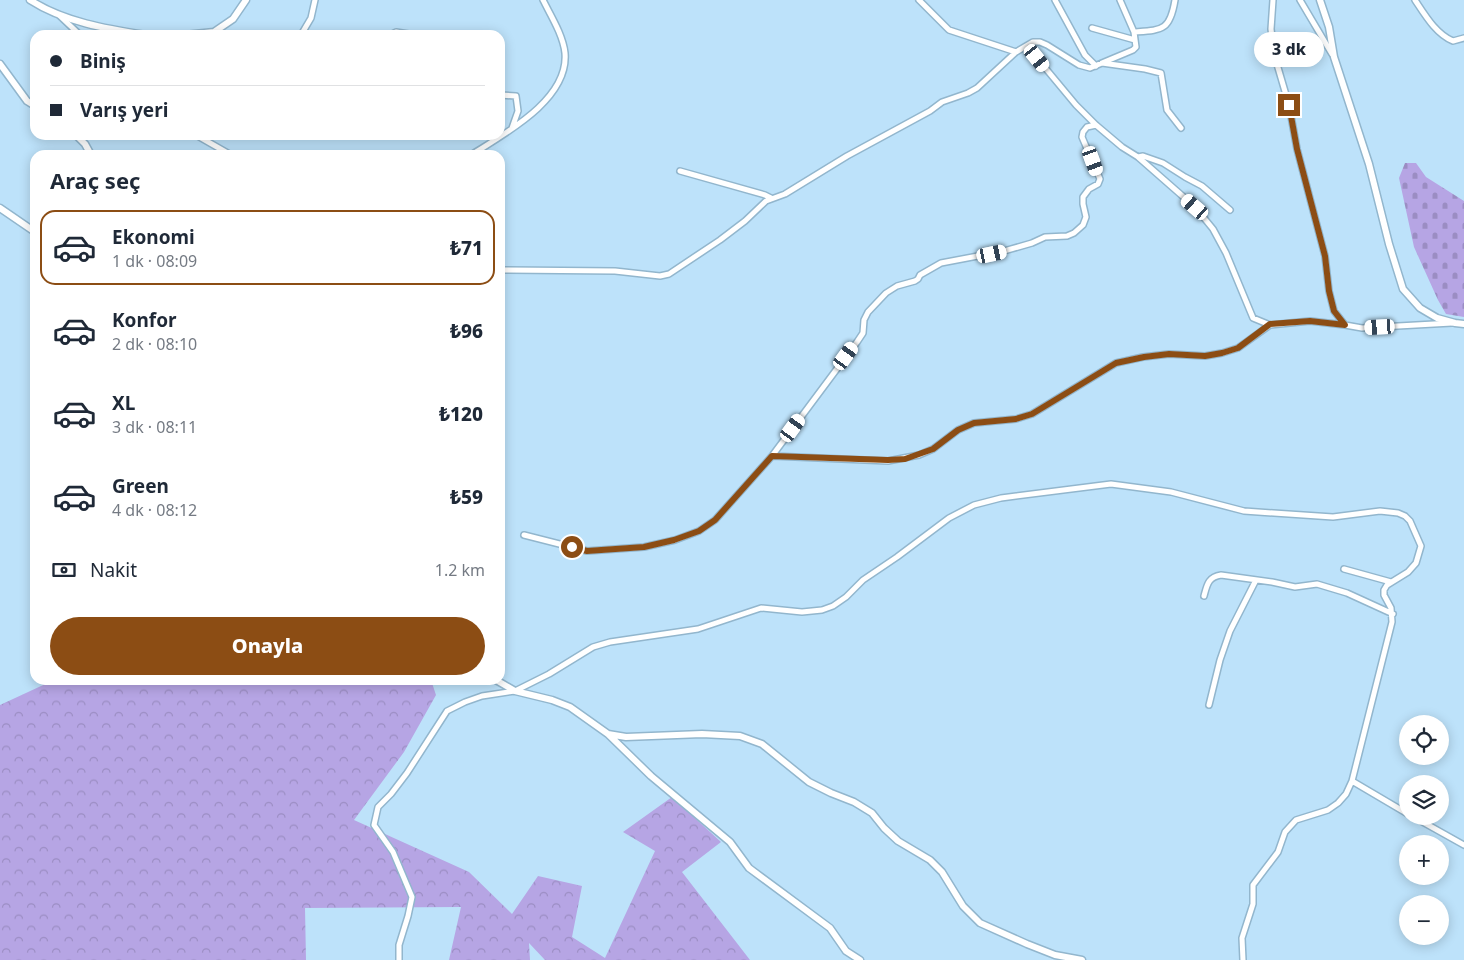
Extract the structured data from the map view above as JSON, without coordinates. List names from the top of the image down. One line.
{"page":{"banner":["Biniş","Varış yeri"],"bubble":"3 dk","heading":"Araç seç","list":[{"name":"Ekonomi","note":"1 dk · 08:09","value":"₺71"},{"name":"Konfor","note":"2 dk · 08:10","value":"₺96"},{"name":"XL","note":"3 dk · 08:11","value":"₺120"},{"name":"Green","note":"4 dk · 08:12","value":"₺59"}],"pay":["Nakit","1.2 km"],"buttons":"Onayla","map_buttons":["+","−"]}}
